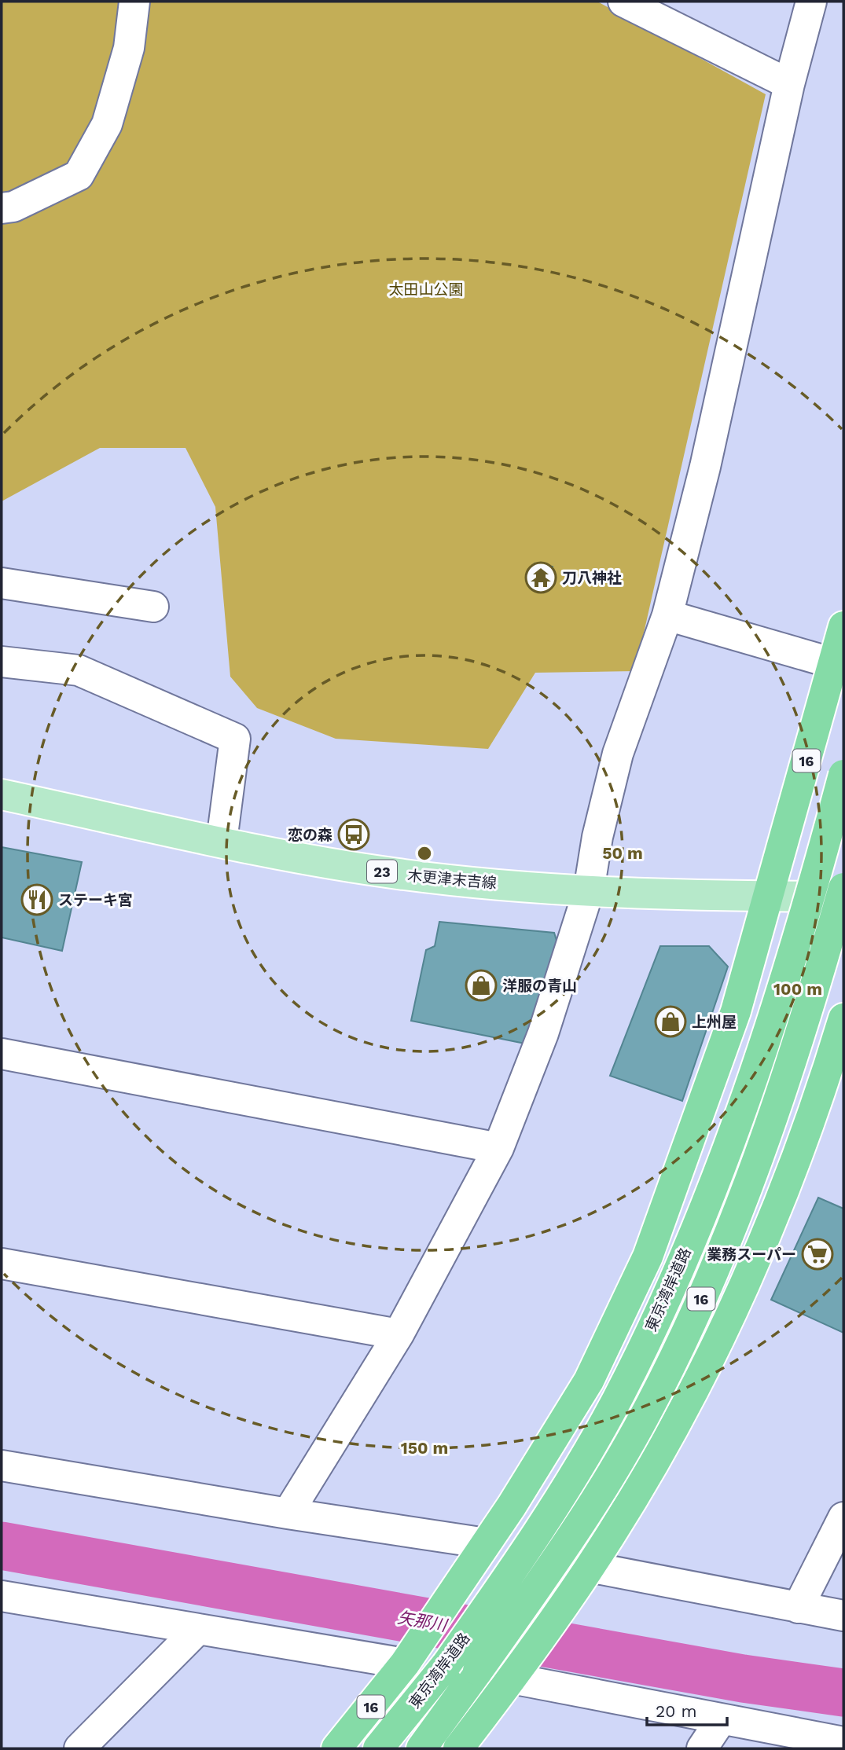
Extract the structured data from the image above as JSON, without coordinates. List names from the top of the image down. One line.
{"streets":{"highway":["16","東京湾岸道路"],"main road":["23","木更津末吉線"]},"crossings":[["16","木更津末吉線"]],"water":["矢那川"],"parks":["太田山公園"],"places":{"temple":["刀八神社"],"bus stop":["恋の森"],"restaurant":["ステーキ宮"],"shop":["洋服の青山","上州屋"],"supermarket":["業務スーパー"]},"scale_bar":"20 m","rings":["50 m","100 m","150 m"]}
